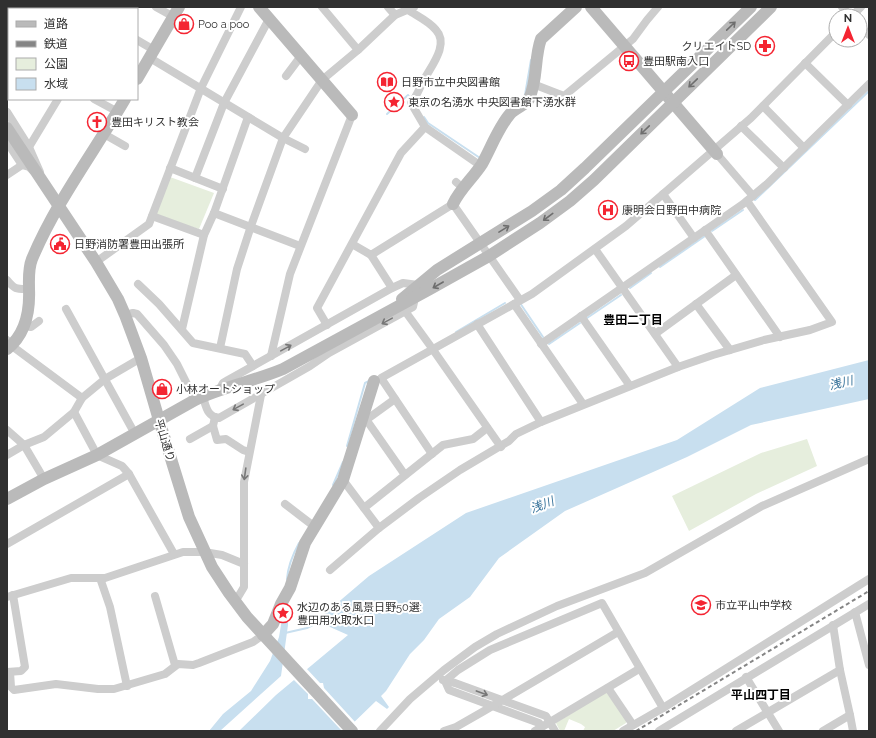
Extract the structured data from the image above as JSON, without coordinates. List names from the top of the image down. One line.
{"streets":{"street":["平山通り"]},"districts":["豊田二丁目","平山四丁目"],"water":["浅川"],"places":{"shop":["Poo a poo","小林オートショップ"],"pharmacy":["クリエイトSD"],"bus stop":["豊田駅南入口"],"library":["日野市立中央図書館"],"place":["東京の名湧水 中央図書館下湧水群","水辺のある風景日野50選: 豊田用水取水口"],"church":["豊田キリスト教会"],"hospital":["康明会日野田中病院"],"public building":["日野消防署豊田出張所"],"school or university":["市立平山中学校"]},"legend":["道路","鉄道","公園","水域"],"north":"top"}
